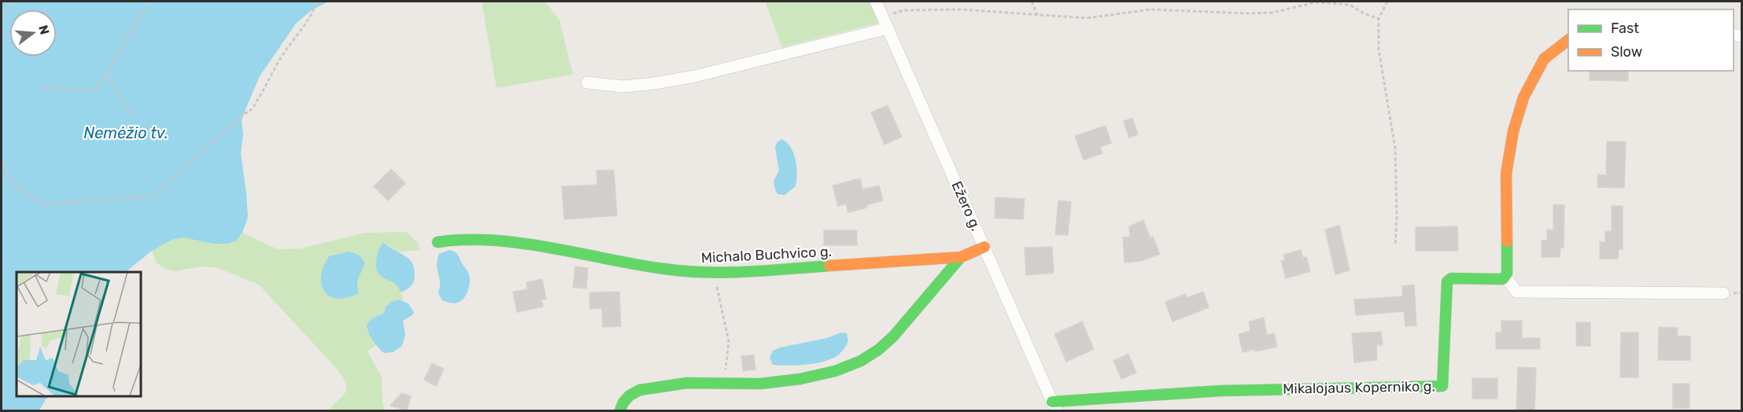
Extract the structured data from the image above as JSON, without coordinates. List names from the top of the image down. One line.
{"streets":{"street":["Ežero g.","Michalo Buchvico g.","Mikalojaus Koperniko g."]},"crossings":[["Ežero g.","Michalo Buchvico g."],["Ežero g.","Mikalojaus Koperniko g."]],"water":["Nemėžio tv."],"legend":["Fast","Slow"],"north":"right"}
